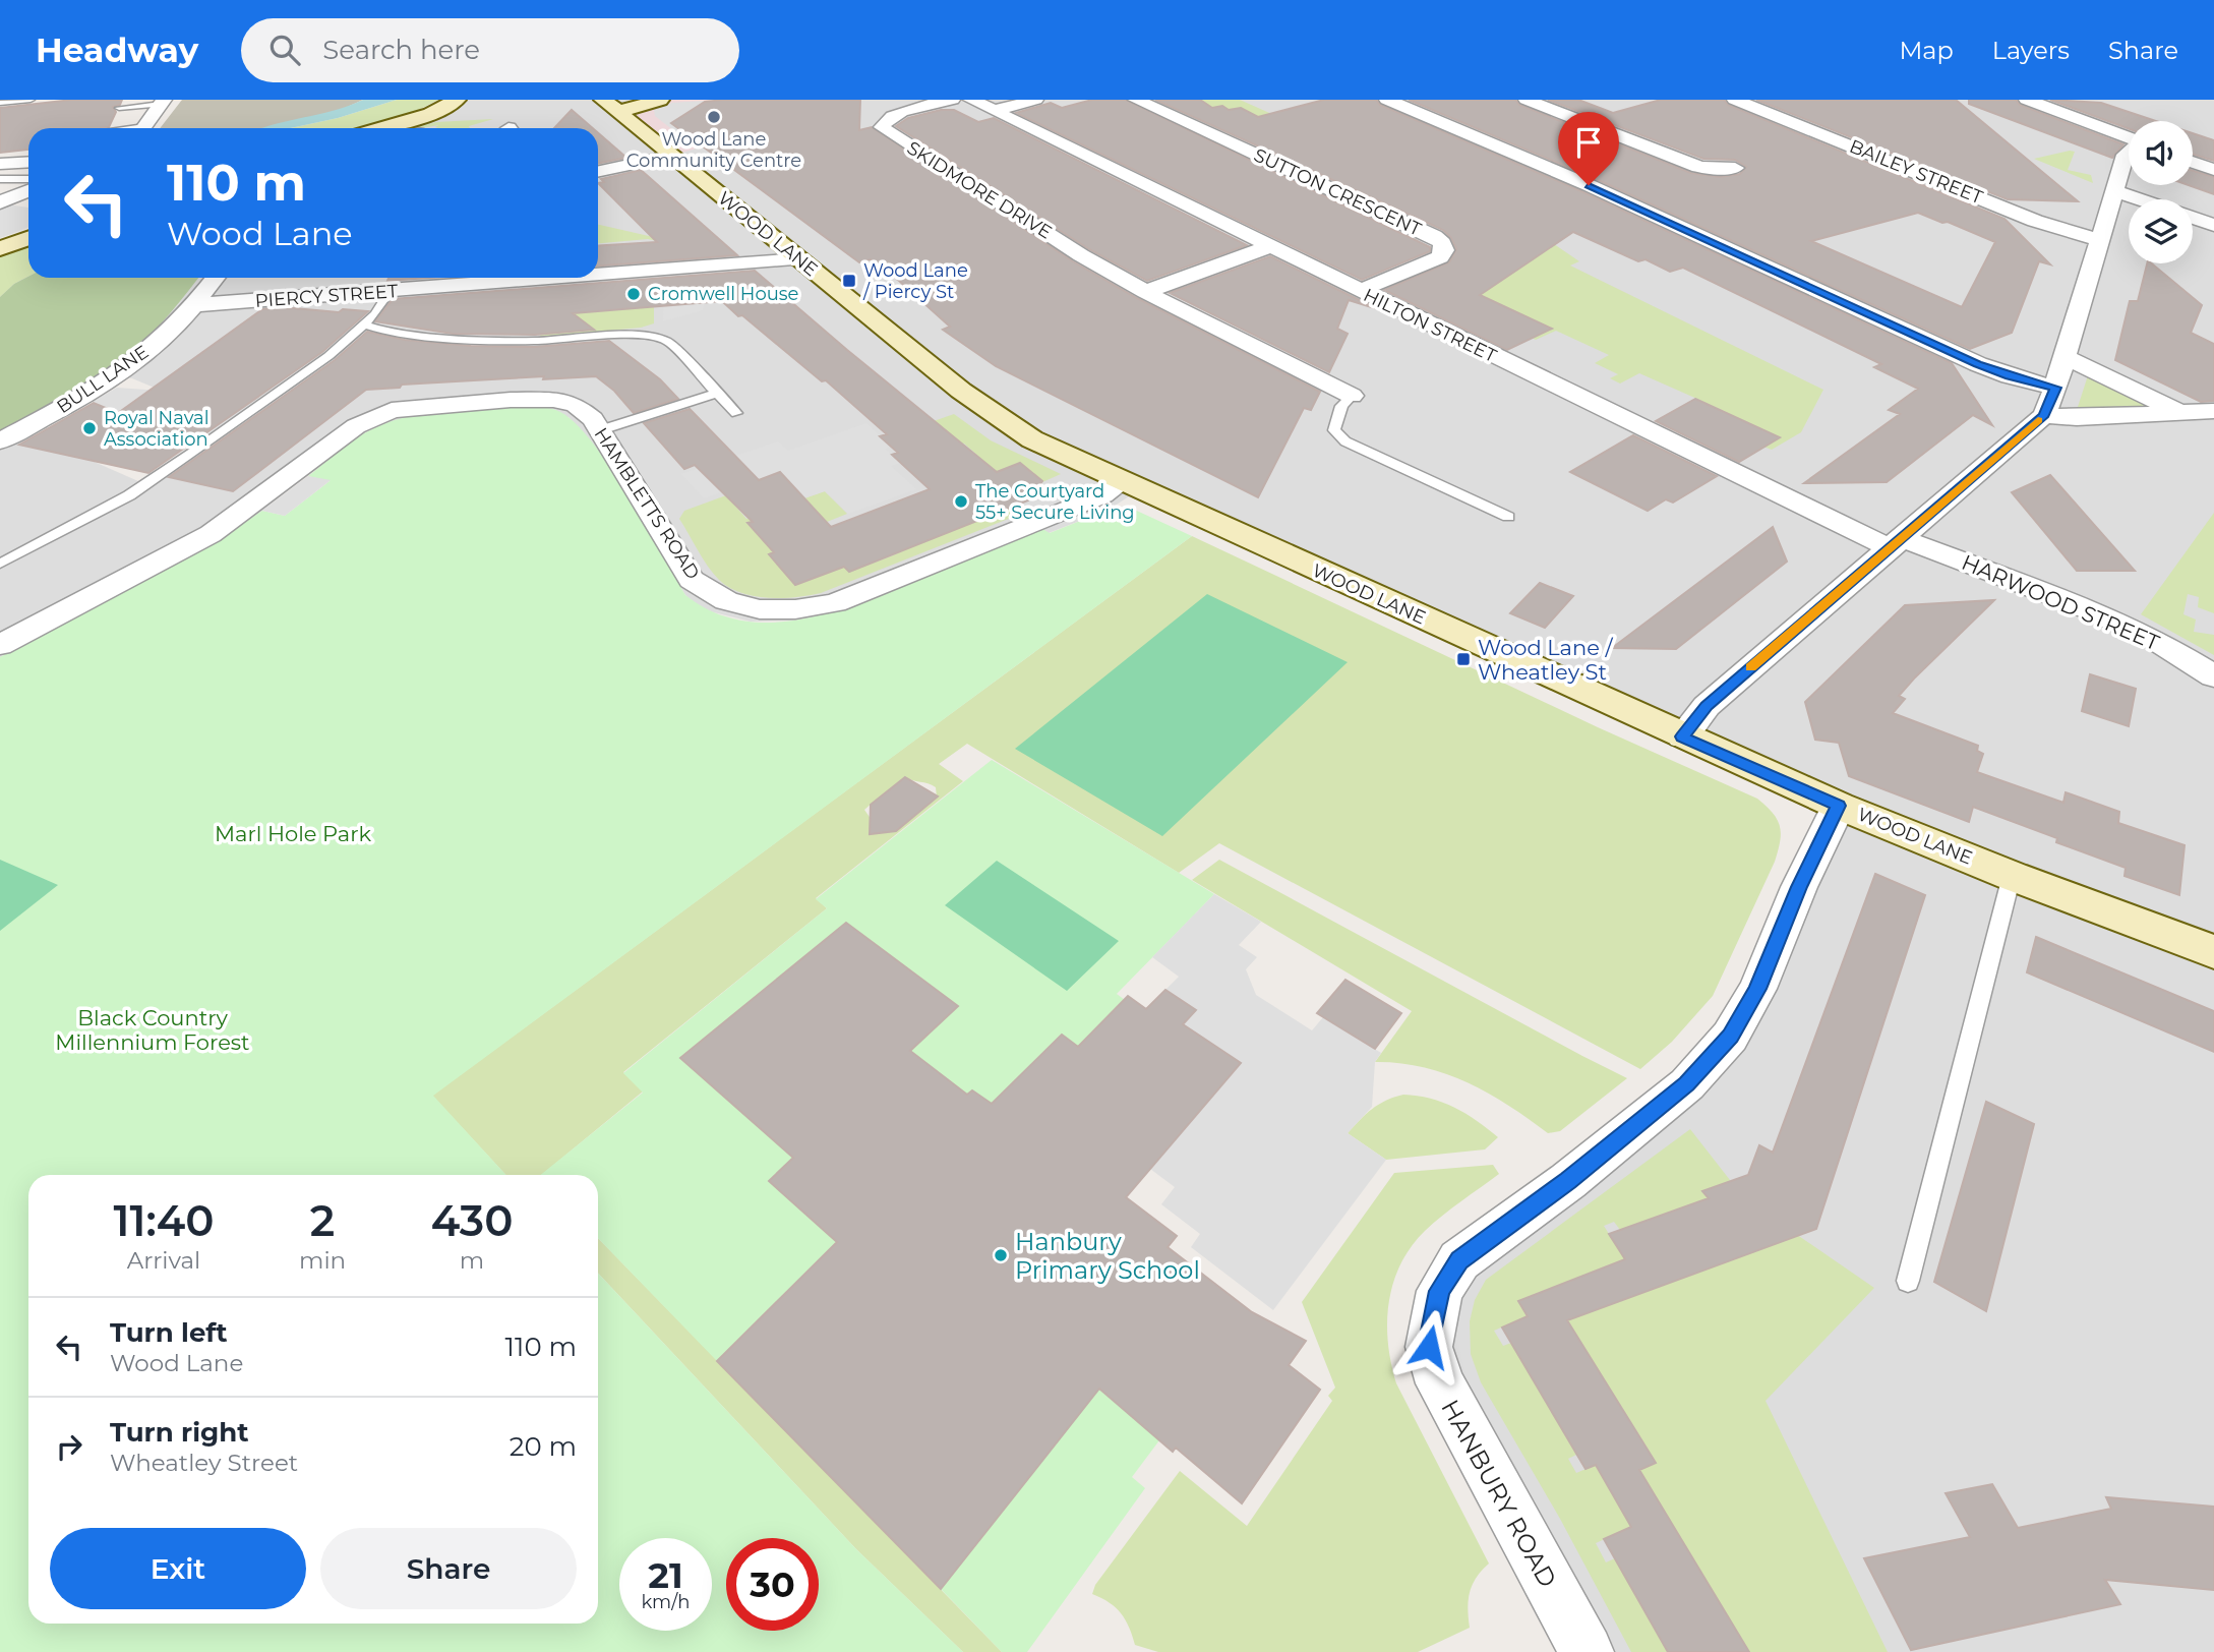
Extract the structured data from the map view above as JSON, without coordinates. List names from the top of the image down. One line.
{"streets":{"street":["BAILEY STREET","SKIDMORE DRIVE","SUTTON CRESCENT","WOOD LANE","PIERCY STREET","HILTON STREET","BULL LANE","HAMBLETTS ROAD","HARWOOD STREET","HANBURY ROAD"]},"crossings":[["SUTTON CRESCENT","HILTON STREET"],["WOOD LANE","PIERCY STREET"],["WOOD LANE","HAMBLETTS ROAD"],["WOOD LANE","HANBURY ROAD"],["PIERCY STREET","BULL LANE"],["HILTON STREET","HARWOOD STREET"]],"parks":["Marl Hole Park","Black Country Millennium Forest"],"places":{"other":["Wood Lane Community Centre","Cromwell House","Royal Naval Association","The Courtyard 55+ Secure Living","Hanbury Primary School"],"transit":["Wood Lane / Piercy St","Wood Lane / Wheatley St"]},"page":{"header":"Headway","search":"Search here","nav":["Map","Layers","Share"],"turn":["110 m","Wood Lane"],"eta":["11:40","Arrival","2","min","430","m"],"list":[{"name":"Turn left","note":"Wood Lane","value":"110 m"},{"name":"Turn right","note":"Wheatley Street","value":"20 m"}],"buttons":["Exit","Share"],"speed":"21 km/h","limit":"30"}}
